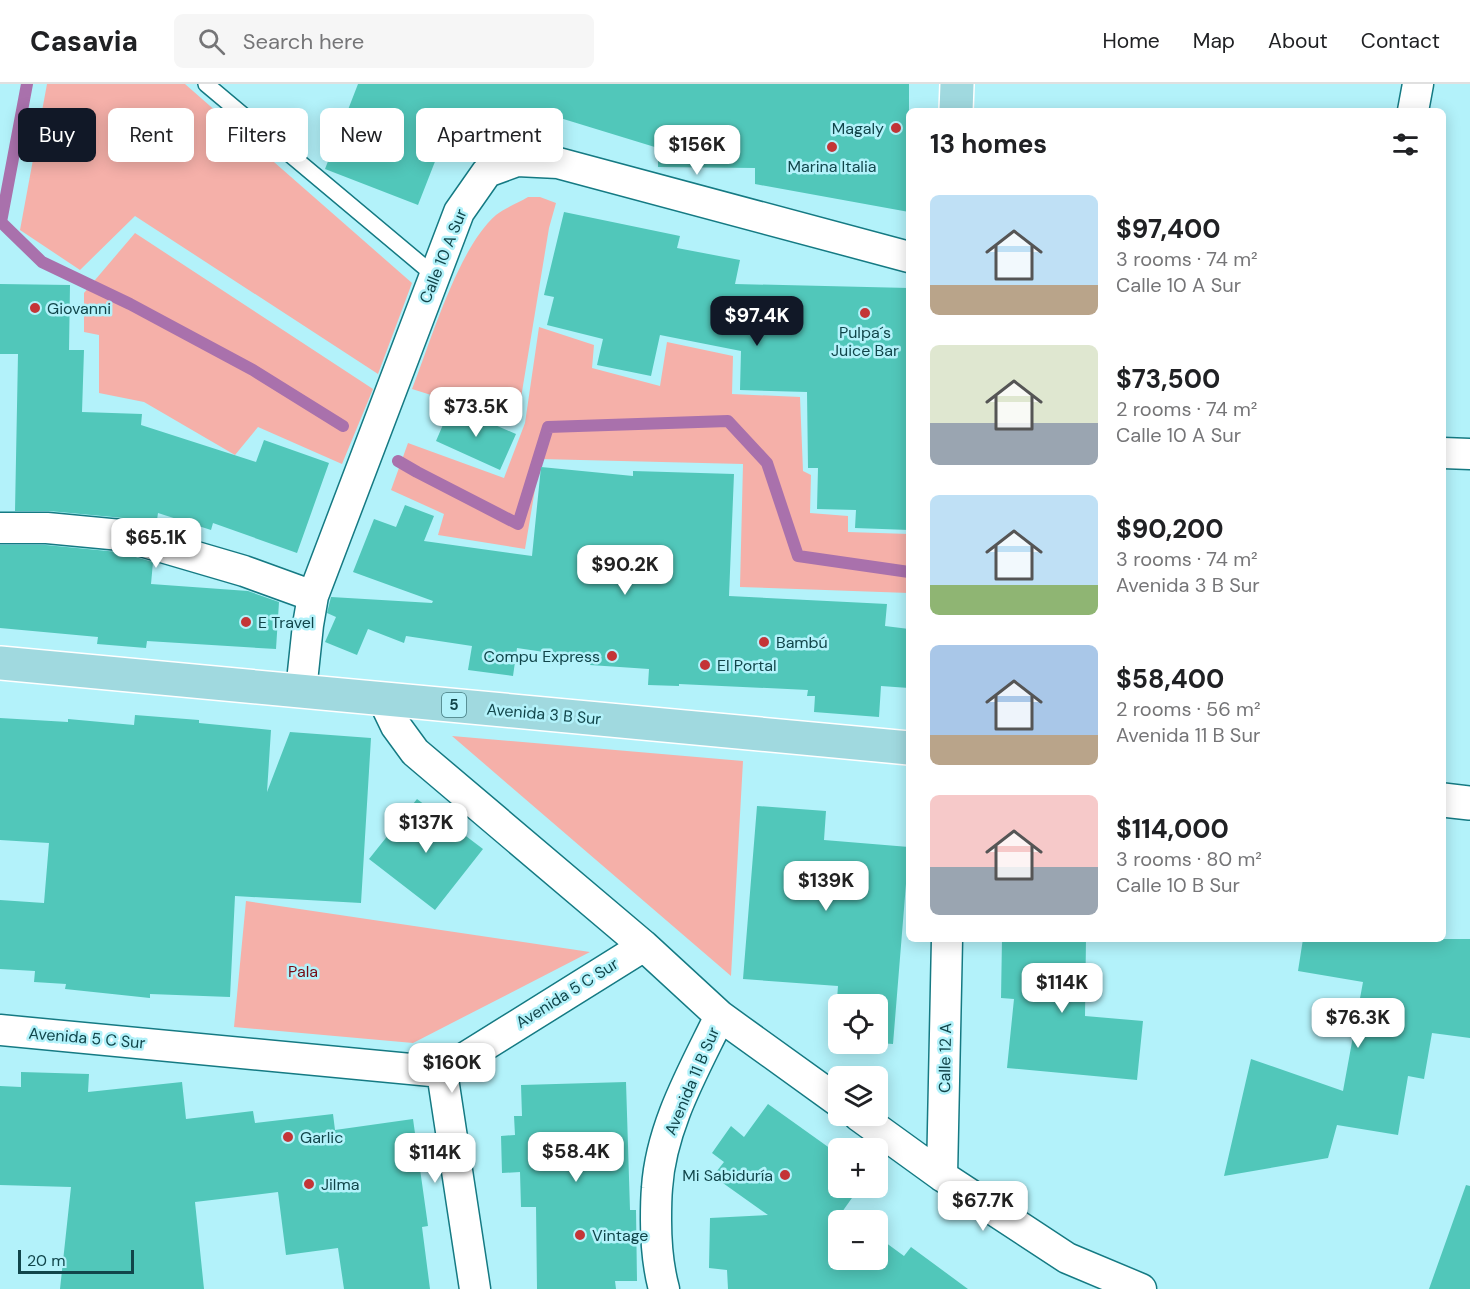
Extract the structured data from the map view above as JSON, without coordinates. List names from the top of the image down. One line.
{"streets":{"main road":["5","Avenida 3 B Sur"],"street":["Calle 10 A Sur","Avenida 5 C Sur","Calle 12 A","Avenida 11 B Sur"]},"crossings":[["Calle 10 A Sur","Avenida 3 B Sur"]],"parks":["Pala"],"places":["Magaly","Marina Italia","Giovanni","Pulpa´s Juice Bar","E Travel","Bambú","Compu Express","El Portal","Garlic","Mi Sabiduría","Jilma","Vintage"],"scale_bar":"20 m","page":{"header":"Casavia","search":"Search here","nav":["Home","Map","About","Contact"],"chip":["Buy","Rent","Filters","New","Apartment"],"heading":"13 homes","price":["$156K","$97.4K","$73.5K","$65.1K","$90.2K","$137K","$139K","$114K","$76.3K","$160K","$58.4K","$114K","$67.7K"],"list":[{"name":"$97,400","note":"3 rooms · 74 m² · Calle 10 A Sur"},{"name":"$73,500","note":"2 rooms · 74 m² · Calle 10 A Sur"},{"name":"$90,200","note":"3 rooms · 74 m² · Avenida 3 B Sur"},{"name":"$58,400","note":"2 rooms · 56 m² · Avenida 11 B Sur"},{"name":"$114,000","note":"3 rooms · 80 m² · Calle 10 B Sur"}],"map_buttons":["+","−"],"scale":"20 m"}}
